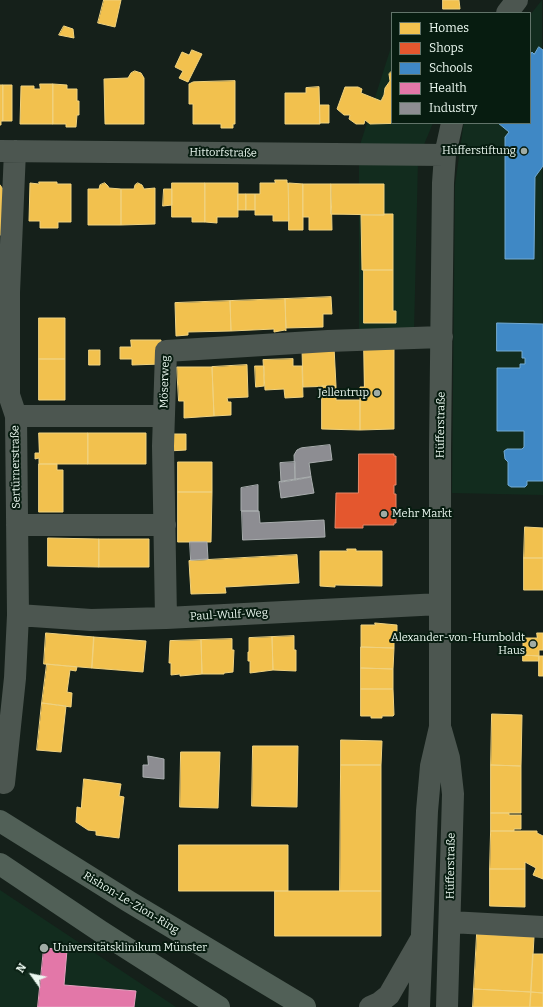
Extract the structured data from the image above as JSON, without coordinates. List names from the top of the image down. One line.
{"streets":{"main road":["Rishon-Le-Zion-Ring"],"street":["Hittorfstraße","Möserweg","Hüfferstraße","Sertürnerstraße","Paul-Wulf-Weg"]},"crossings":[["Hittorfstraße","Hüfferstraße"],["Hittorfstraße","Sertürnerstraße"],["Möserweg","Hüfferstraße"],["Möserweg","Paul-Wulf-Weg"],["Hüfferstraße","Paul-Wulf-Weg"],["Sertürnerstraße","Paul-Wulf-Weg"]],"places":["Hüfferstiftung","Jellentrup","Mehr Markt","Alexander-von-Humboldt Haus","Universitätsklinikum Münster"],"legend":["Homes","Shops","Schools","Health","Industry"],"north":"top left"}
